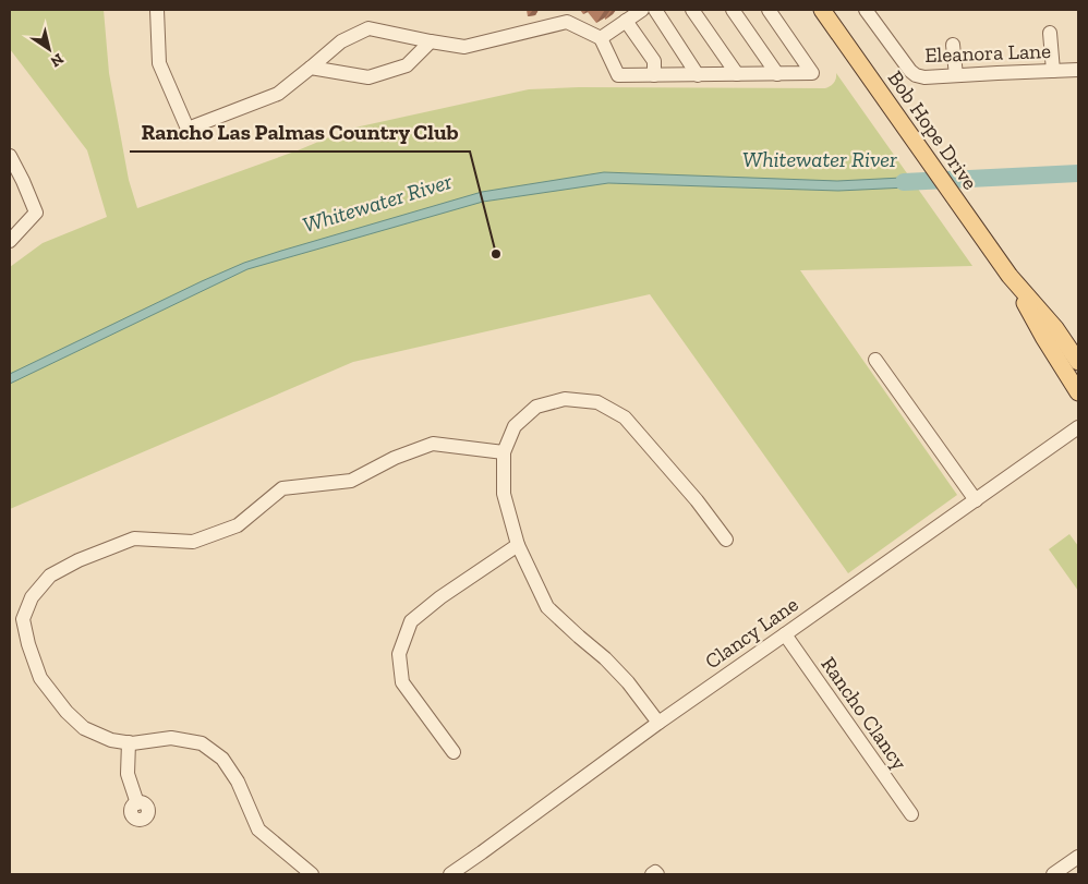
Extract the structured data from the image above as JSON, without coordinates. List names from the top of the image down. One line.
{"streets":{"main road":["Bob Hope Drive"],"street":["Eleanora Lane","Clancy Lane","Rancho Clancy"]},"crossings":[["Clancy Lane","Rancho Clancy"]],"water":["Whitewater River"],"places":["Rancho Las Palmas Country Club"],"north":"bottom right"}
